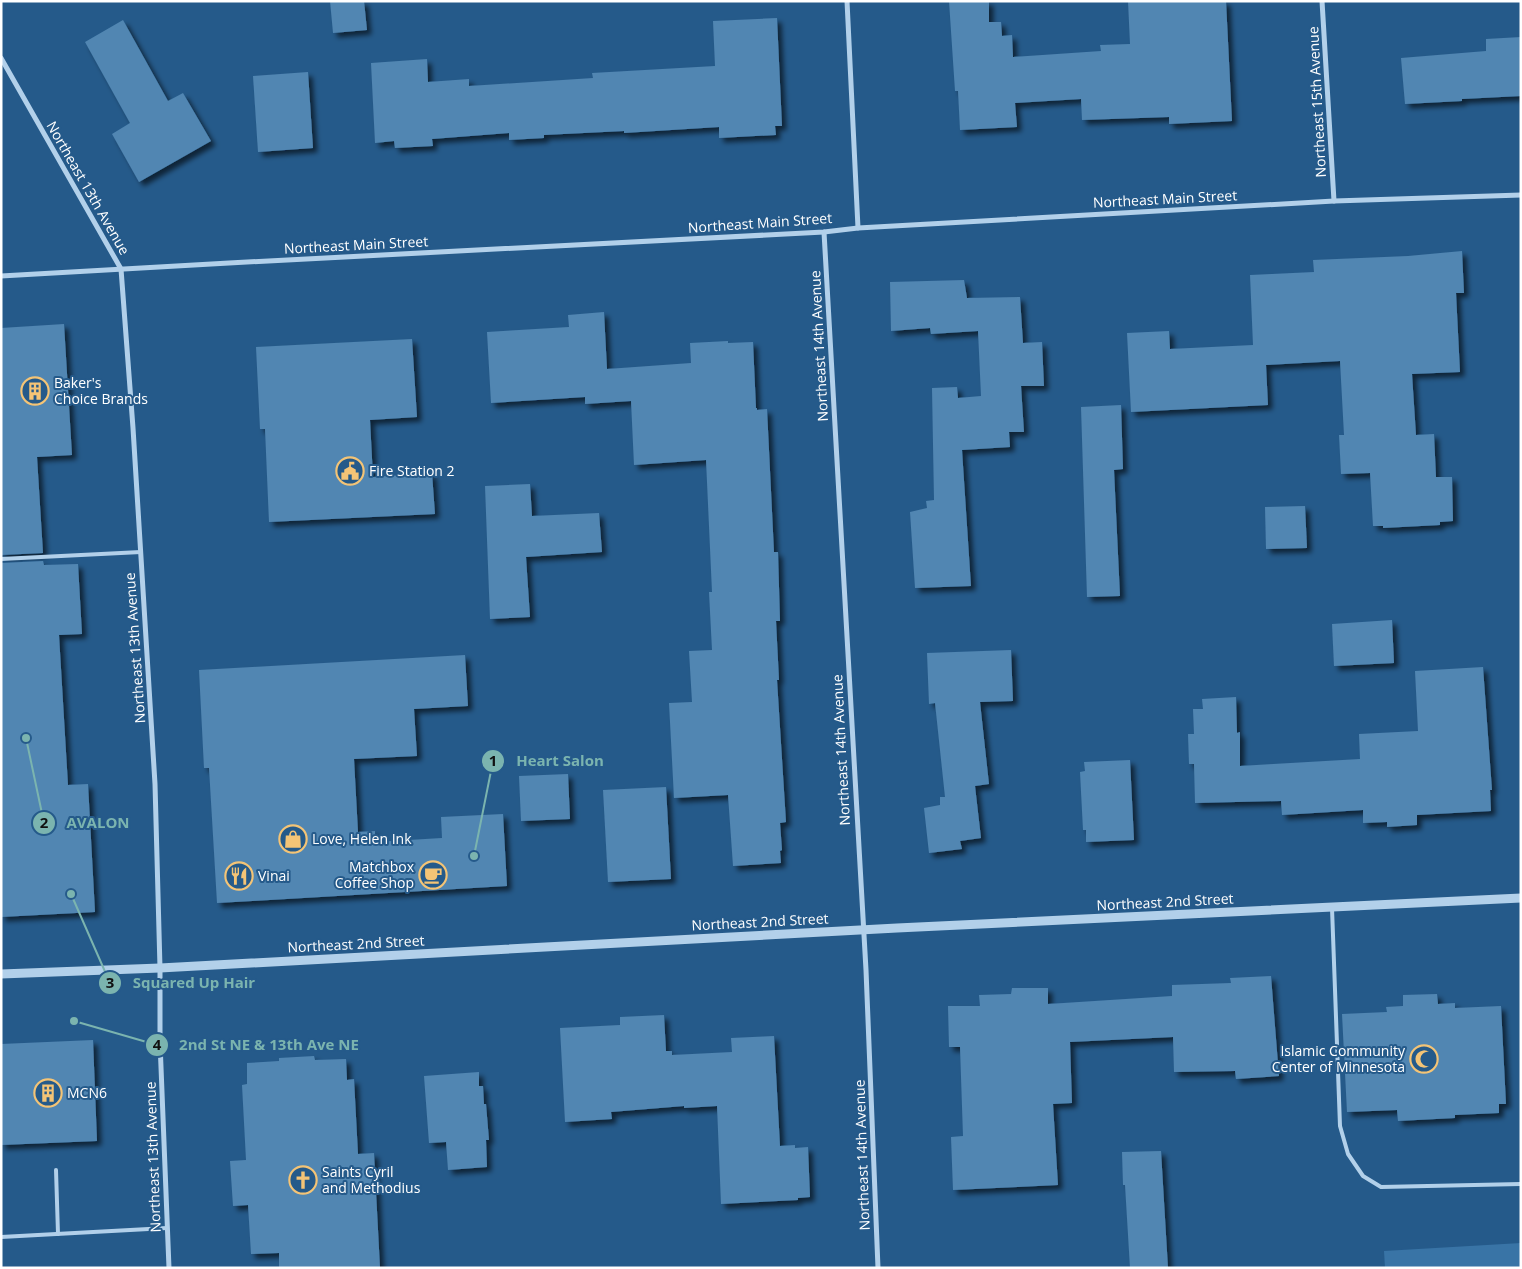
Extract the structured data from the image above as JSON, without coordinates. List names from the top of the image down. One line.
{"streets":{"street":["Northeast 15th Avenue","Northeast 13th Avenue","Northeast Main Street","Northeast 14th Avenue","Northeast 2nd Street"]},"crossings":[["Northeast 15th Avenue","Northeast Main Street"],["Northeast 13th Avenue","Northeast Main Street"],["Northeast 13th Avenue","Northeast 2nd Street"],["Northeast Main Street","Northeast 14th Avenue"],["Northeast 14th Avenue","Northeast 2nd Street"]],"places":{"building":["Baker's Choice Brands","MCN6"],"public building":["Fire Station 2"],"other":["AVALON","Heart Salon","Squared Up Hair","2nd St NE & 13th Ave NE"],"shop":["Love, Helen Ink"],"cafe":["Matchbox Coffee Shop"],"restaurant":["Vinai"],"mosque":["Islamic Community Center of Minnesota"],"church":["Saints Cyril and Methodius"]}}
